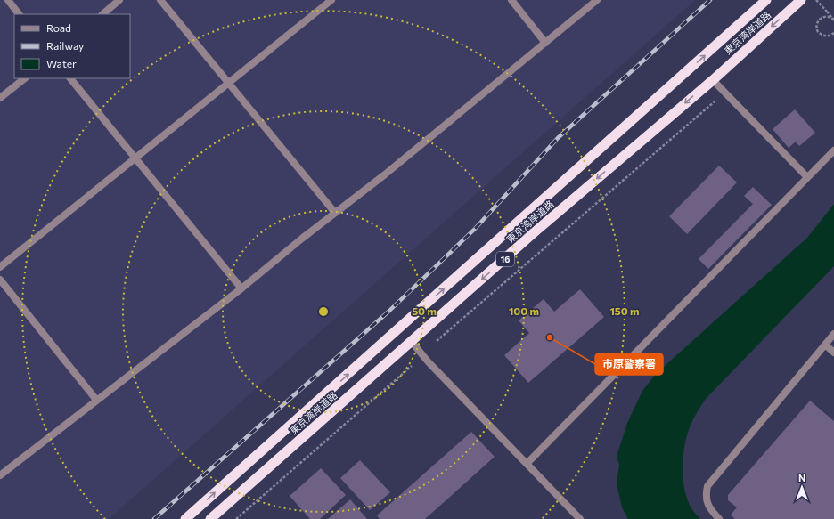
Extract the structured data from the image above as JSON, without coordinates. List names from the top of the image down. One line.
{"streets":{"highway":["東京湾岸道路","16"]},"places":["市原警察署"],"legend":["Road","Railway","Water"],"north":"top","rings":["50 m","100 m","150 m"]}
